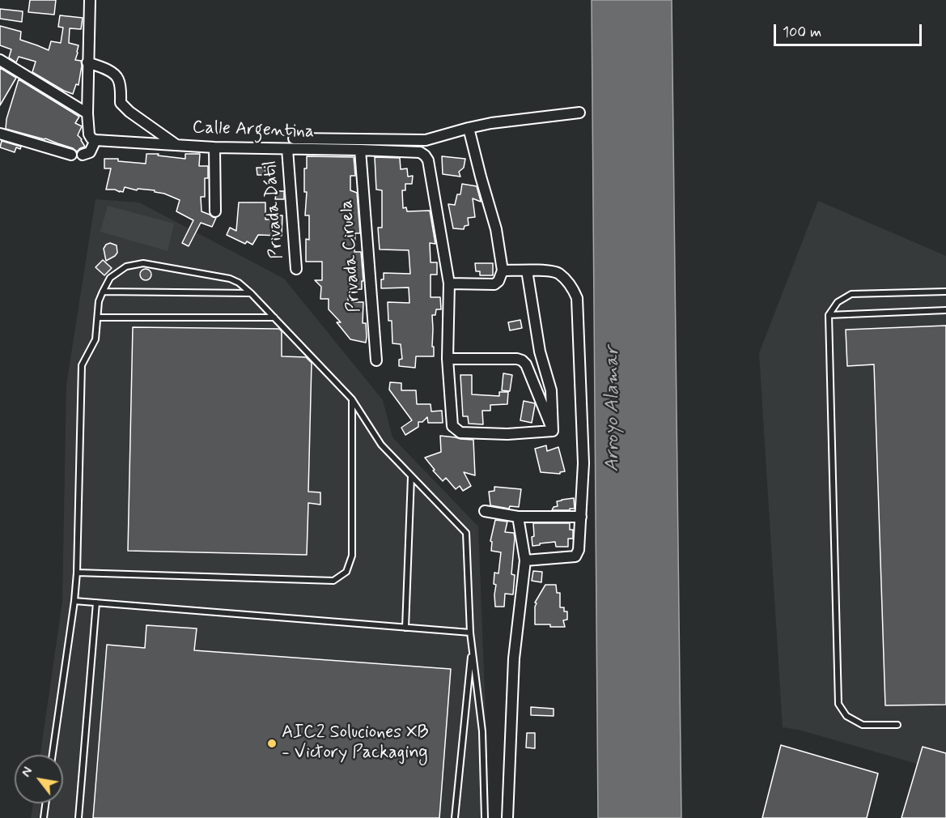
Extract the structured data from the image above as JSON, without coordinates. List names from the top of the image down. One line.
{"streets":{"street":["Calle Argentina","Privada Dátil","Privada Ciruela"]},"crossings":[["Calle Argentina","Privada Dátil"],["Calle Argentina","Privada Ciruela"]],"water":["Arroyo Alamar"],"places":["AIC2 Soluciones XB - Victory Packaging"],"scale_bar":"100 m","north":"top left"}
